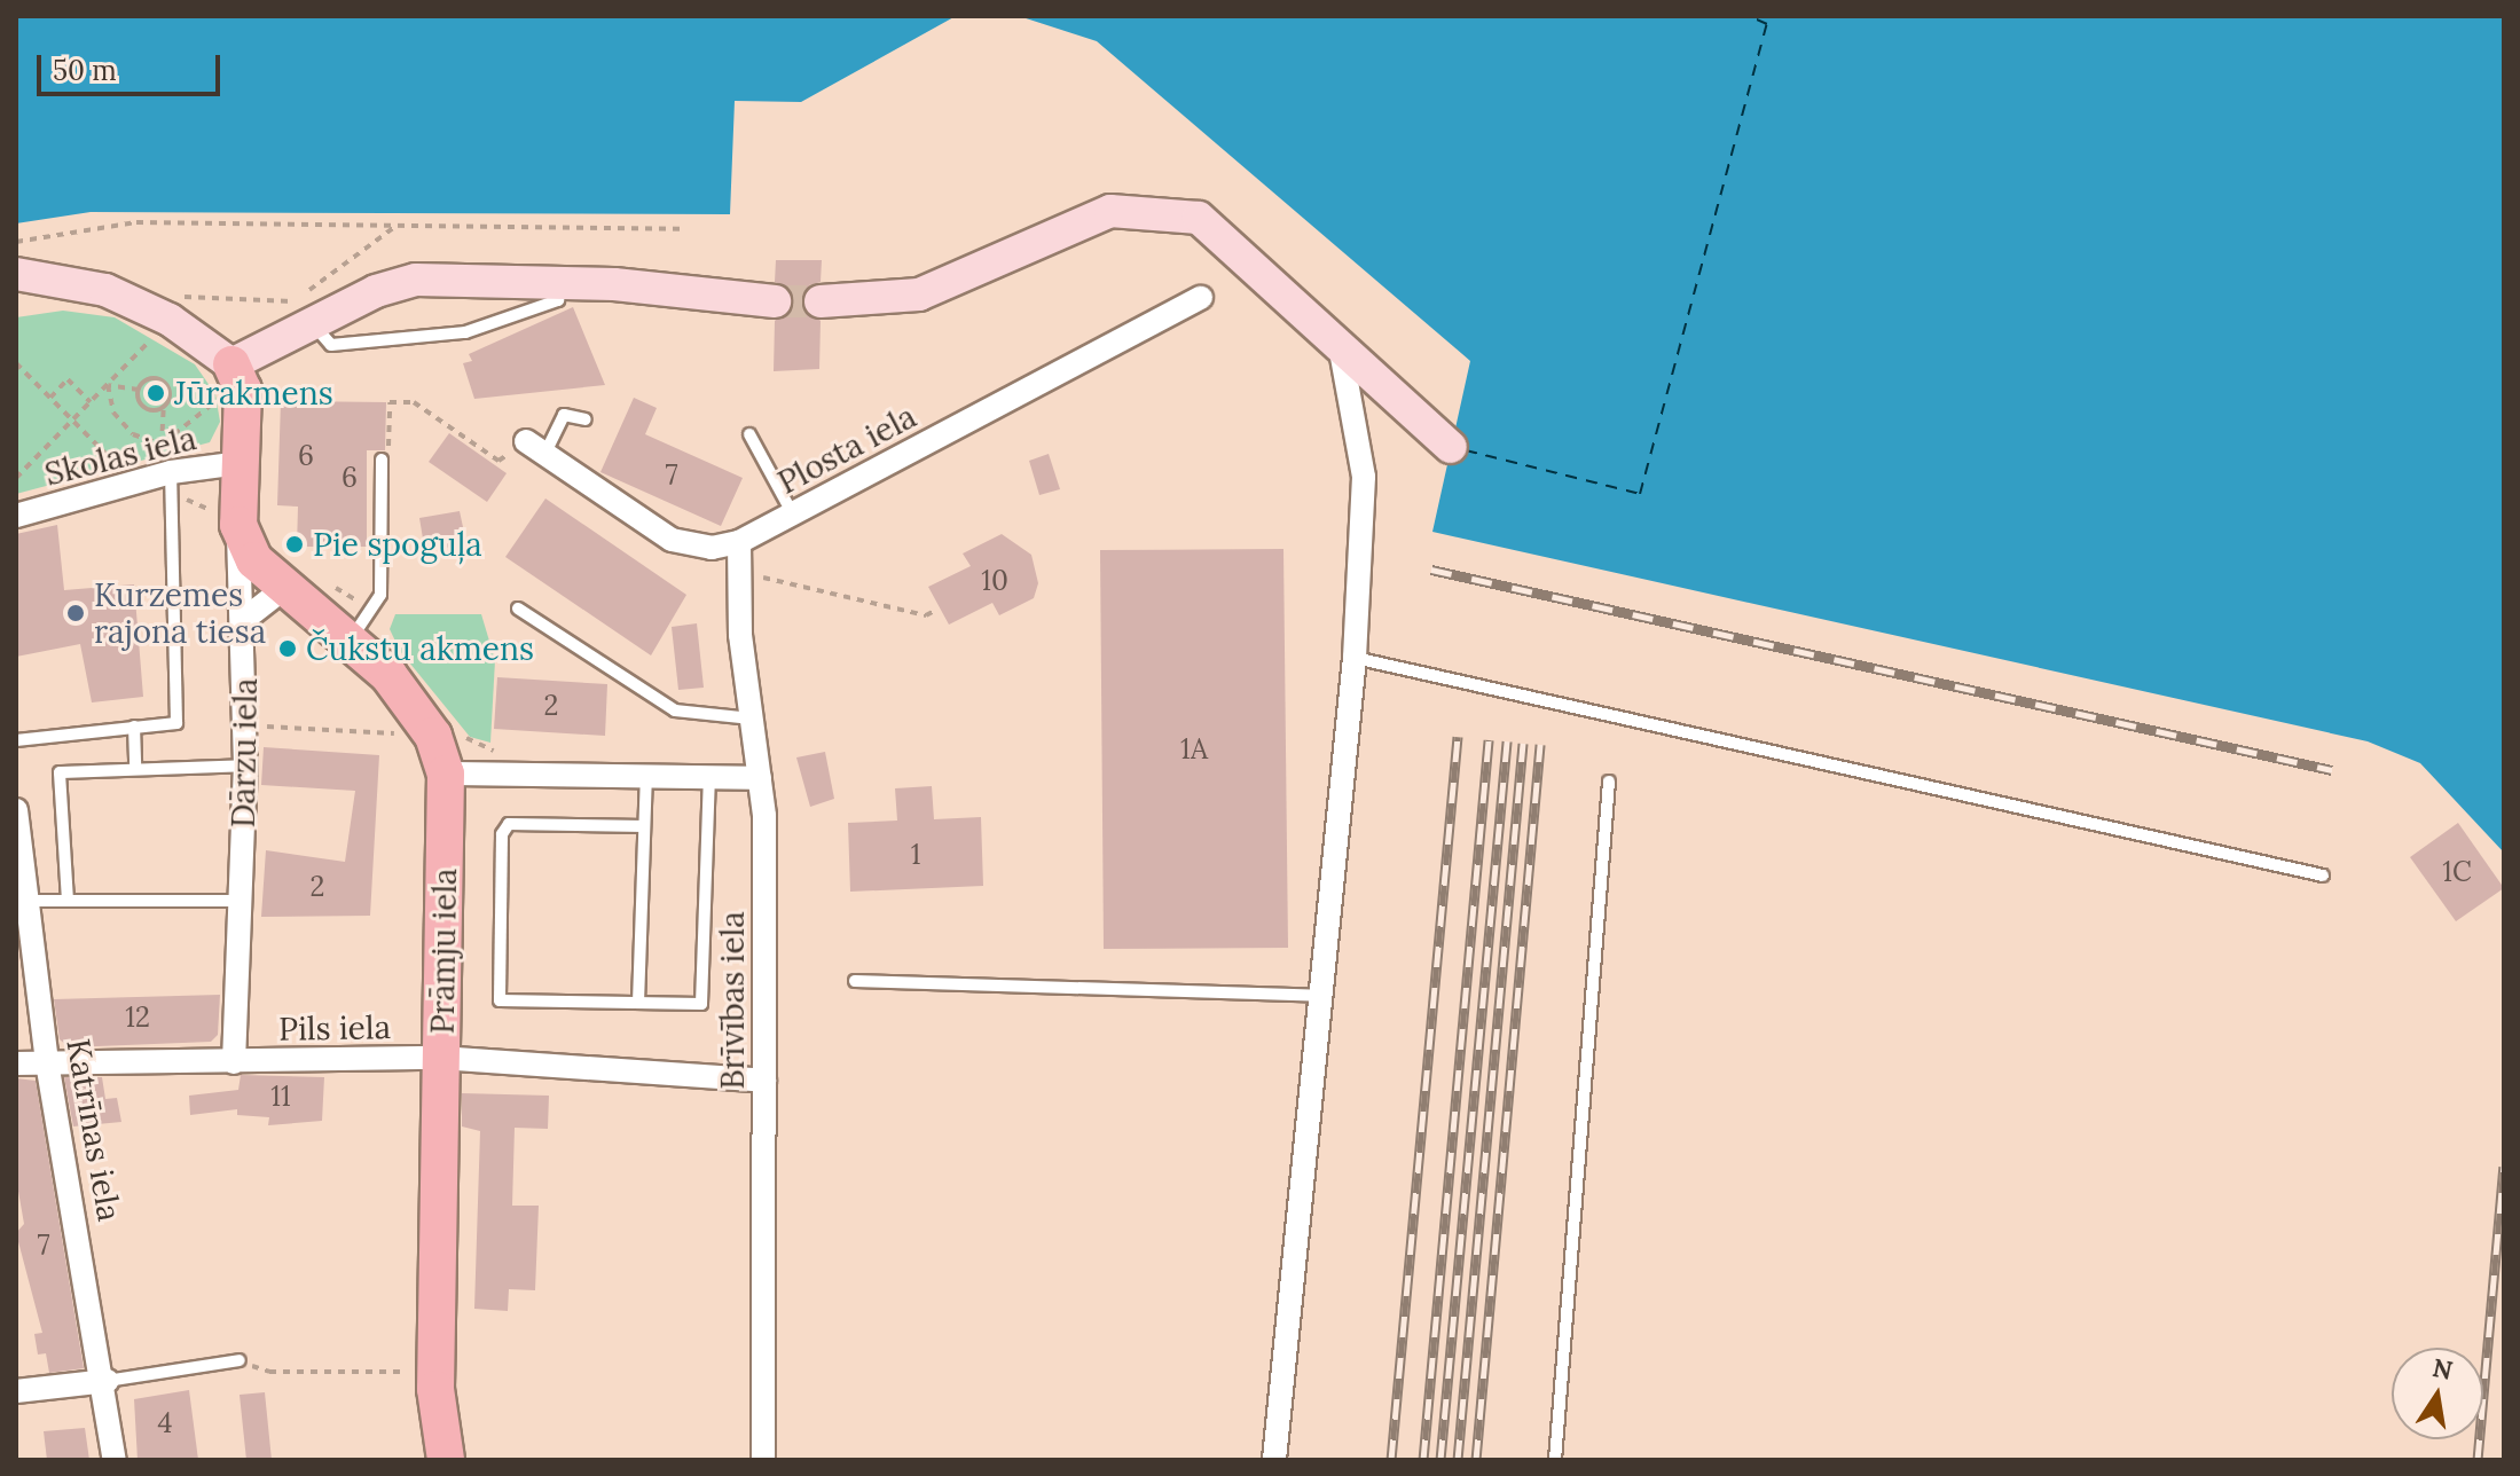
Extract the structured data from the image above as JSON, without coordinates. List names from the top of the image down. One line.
{"streets":{"main road":["Dārzu iela","Prāmju iela"],"street":["Plosta iela","Skolas iela","Brīvības iela","Pils iela","Katrīnas iela"]},"crossings":[["Plosta iela","Brīvības iela"],["Skolas iela","Dārzu iela"],["Dārzu iela","Prāmju iela"],["Dārzu iela","Pils iela"],["Prāmju iela","Pils iela"],["Brīvības iela","Pils iela"],["Pils iela","Katrīnas iela"]],"places":["Jūrakmens","Pie spoguļa","Kurzemes rajona tiesa","Čukstu akmens"],"house_numbers":["6","7","6","10","2","1A","1","1C","2","12","11","7","4"],"scale_bar":"50 m","north":"top"}
